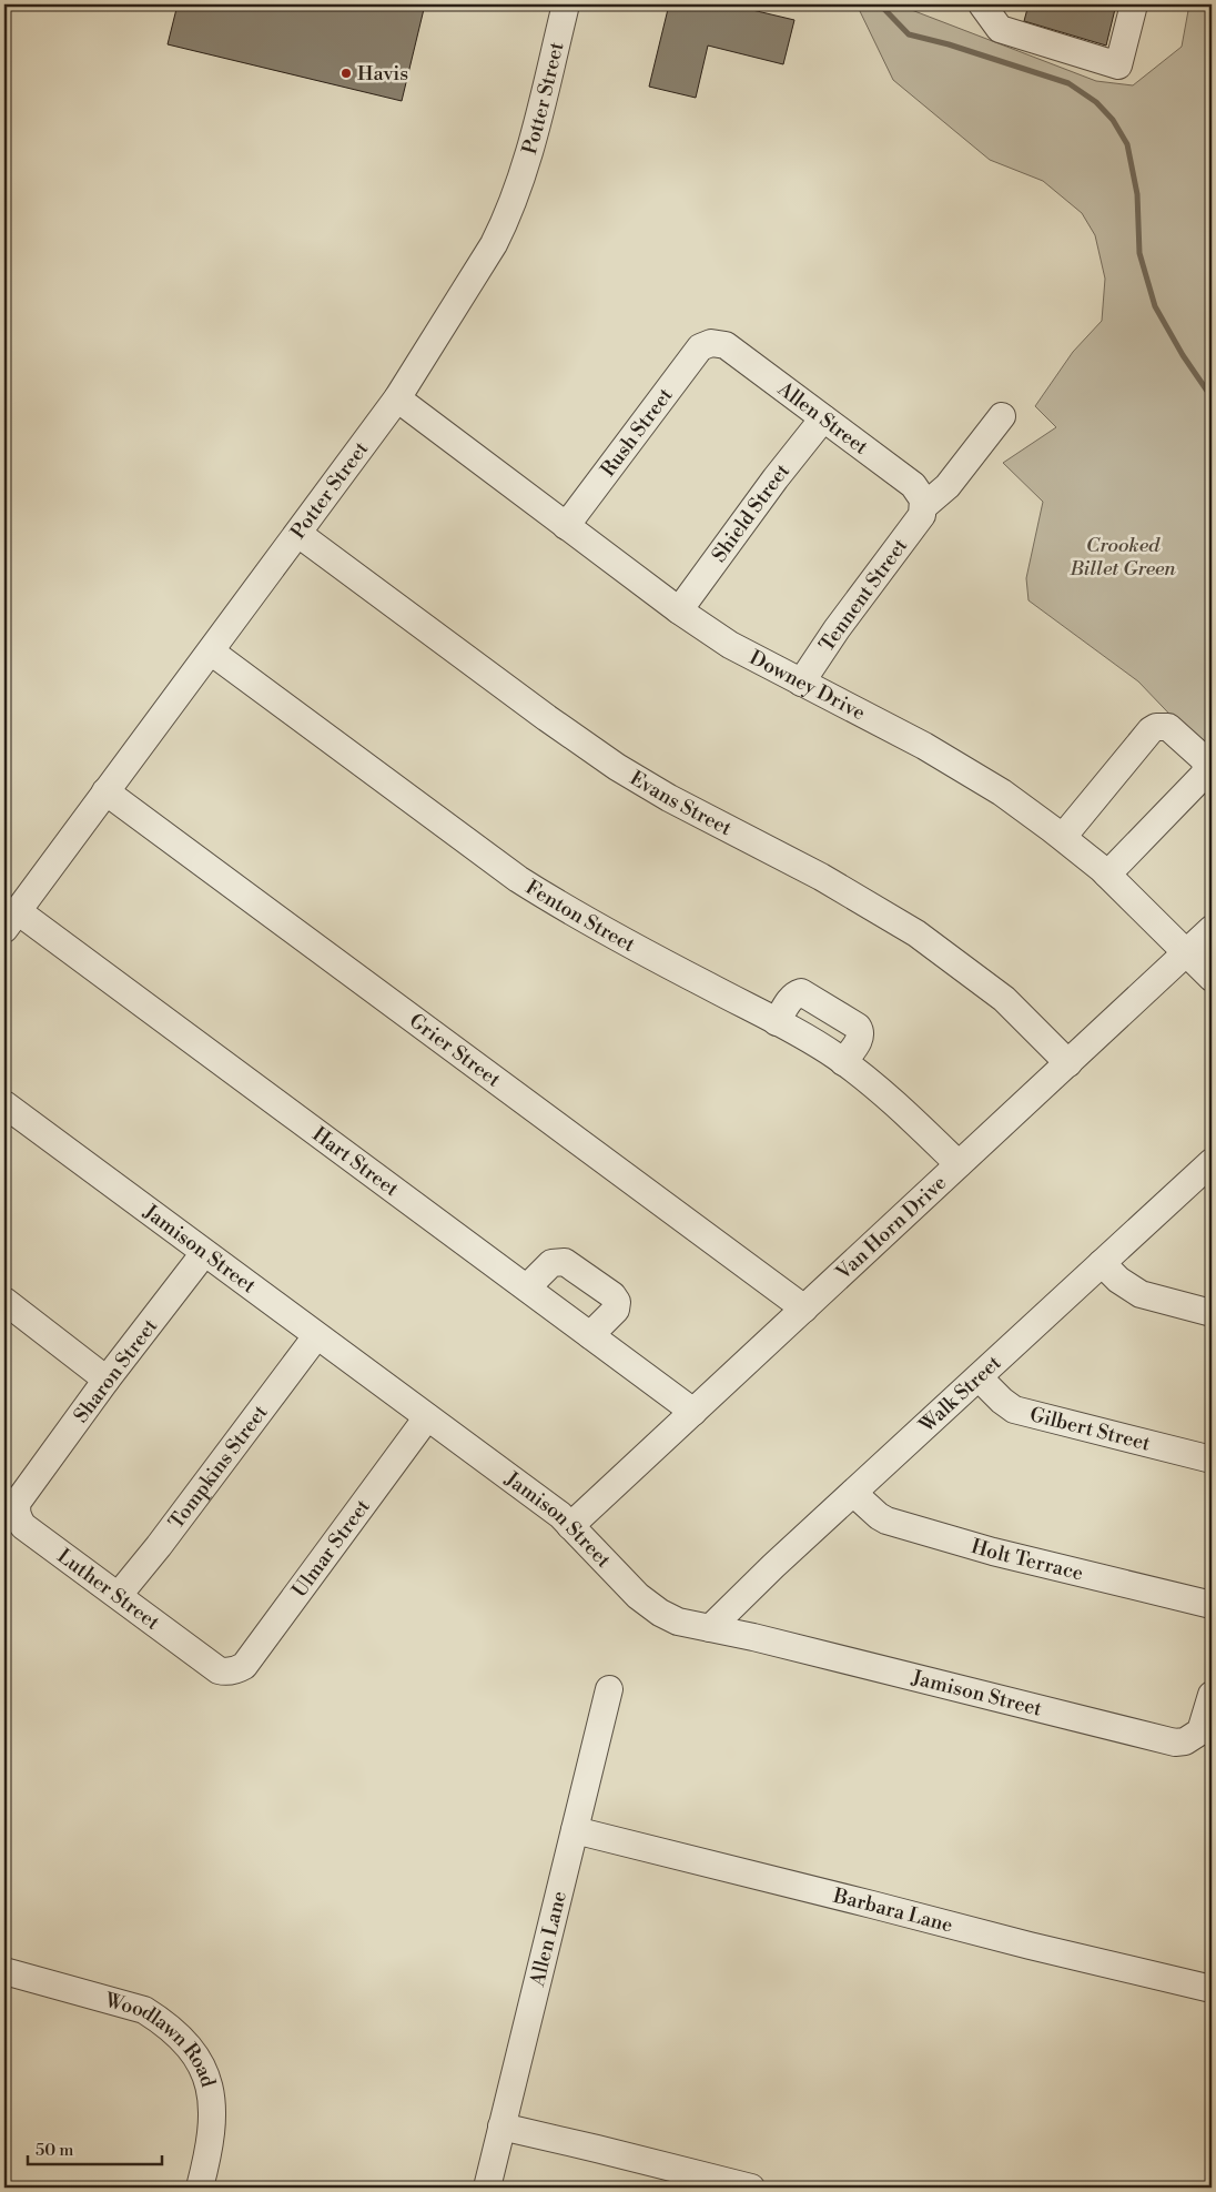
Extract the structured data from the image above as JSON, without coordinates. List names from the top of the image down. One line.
{"streets":{"street":["Potter Street","Allen Street","Rush Street","Shield Street","Tennent Street","Downey Drive","Evans Street","Fenton Street","Grier Street","Hart Street","Van Horn Drive","Jamison Street","Sharon Street","Walk Street","Gilbert Street","Tompkins Street","Ulmar Street","Holt Terrace","Luther Street","Barbara Lane","Allen Lane","Woodlawn Road"]},"crossings":[["Potter Street","Downey Drive"],["Potter Street","Evans Street"],["Potter Street","Fenton Street"],["Potter Street","Grier Street"],["Potter Street","Hart Street"],["Allen Street","Rush Street"],["Allen Street","Shield Street"],["Allen Street","Tennent Street"],["Rush Street","Downey Drive"],["Shield Street","Downey Drive"],["Tennent Street","Downey Drive"],["Downey Drive","Van Horn Drive"],["Evans Street","Van Horn Drive"],["Fenton Street","Van Horn Drive"],["Grier Street","Van Horn Drive"],["Hart Street","Van Horn Drive"],["Van Horn Drive","Jamison Street"],["Jamison Street","Sharon Street"],["Jamison Street","Walk Street"],["Jamison Street","Tompkins Street"],["Jamison Street","Ulmar Street"],["Sharon Street","Luther Street"],["Walk Street","Gilbert Street"],["Walk Street","Holt Terrace"],["Tompkins Street","Luther Street"],["Ulmar Street","Luther Street"],["Barbara Lane","Allen Lane"]],"parks":["Crooked Billet Green"],"places":["Havis"],"scale_bar":"50 m"}
